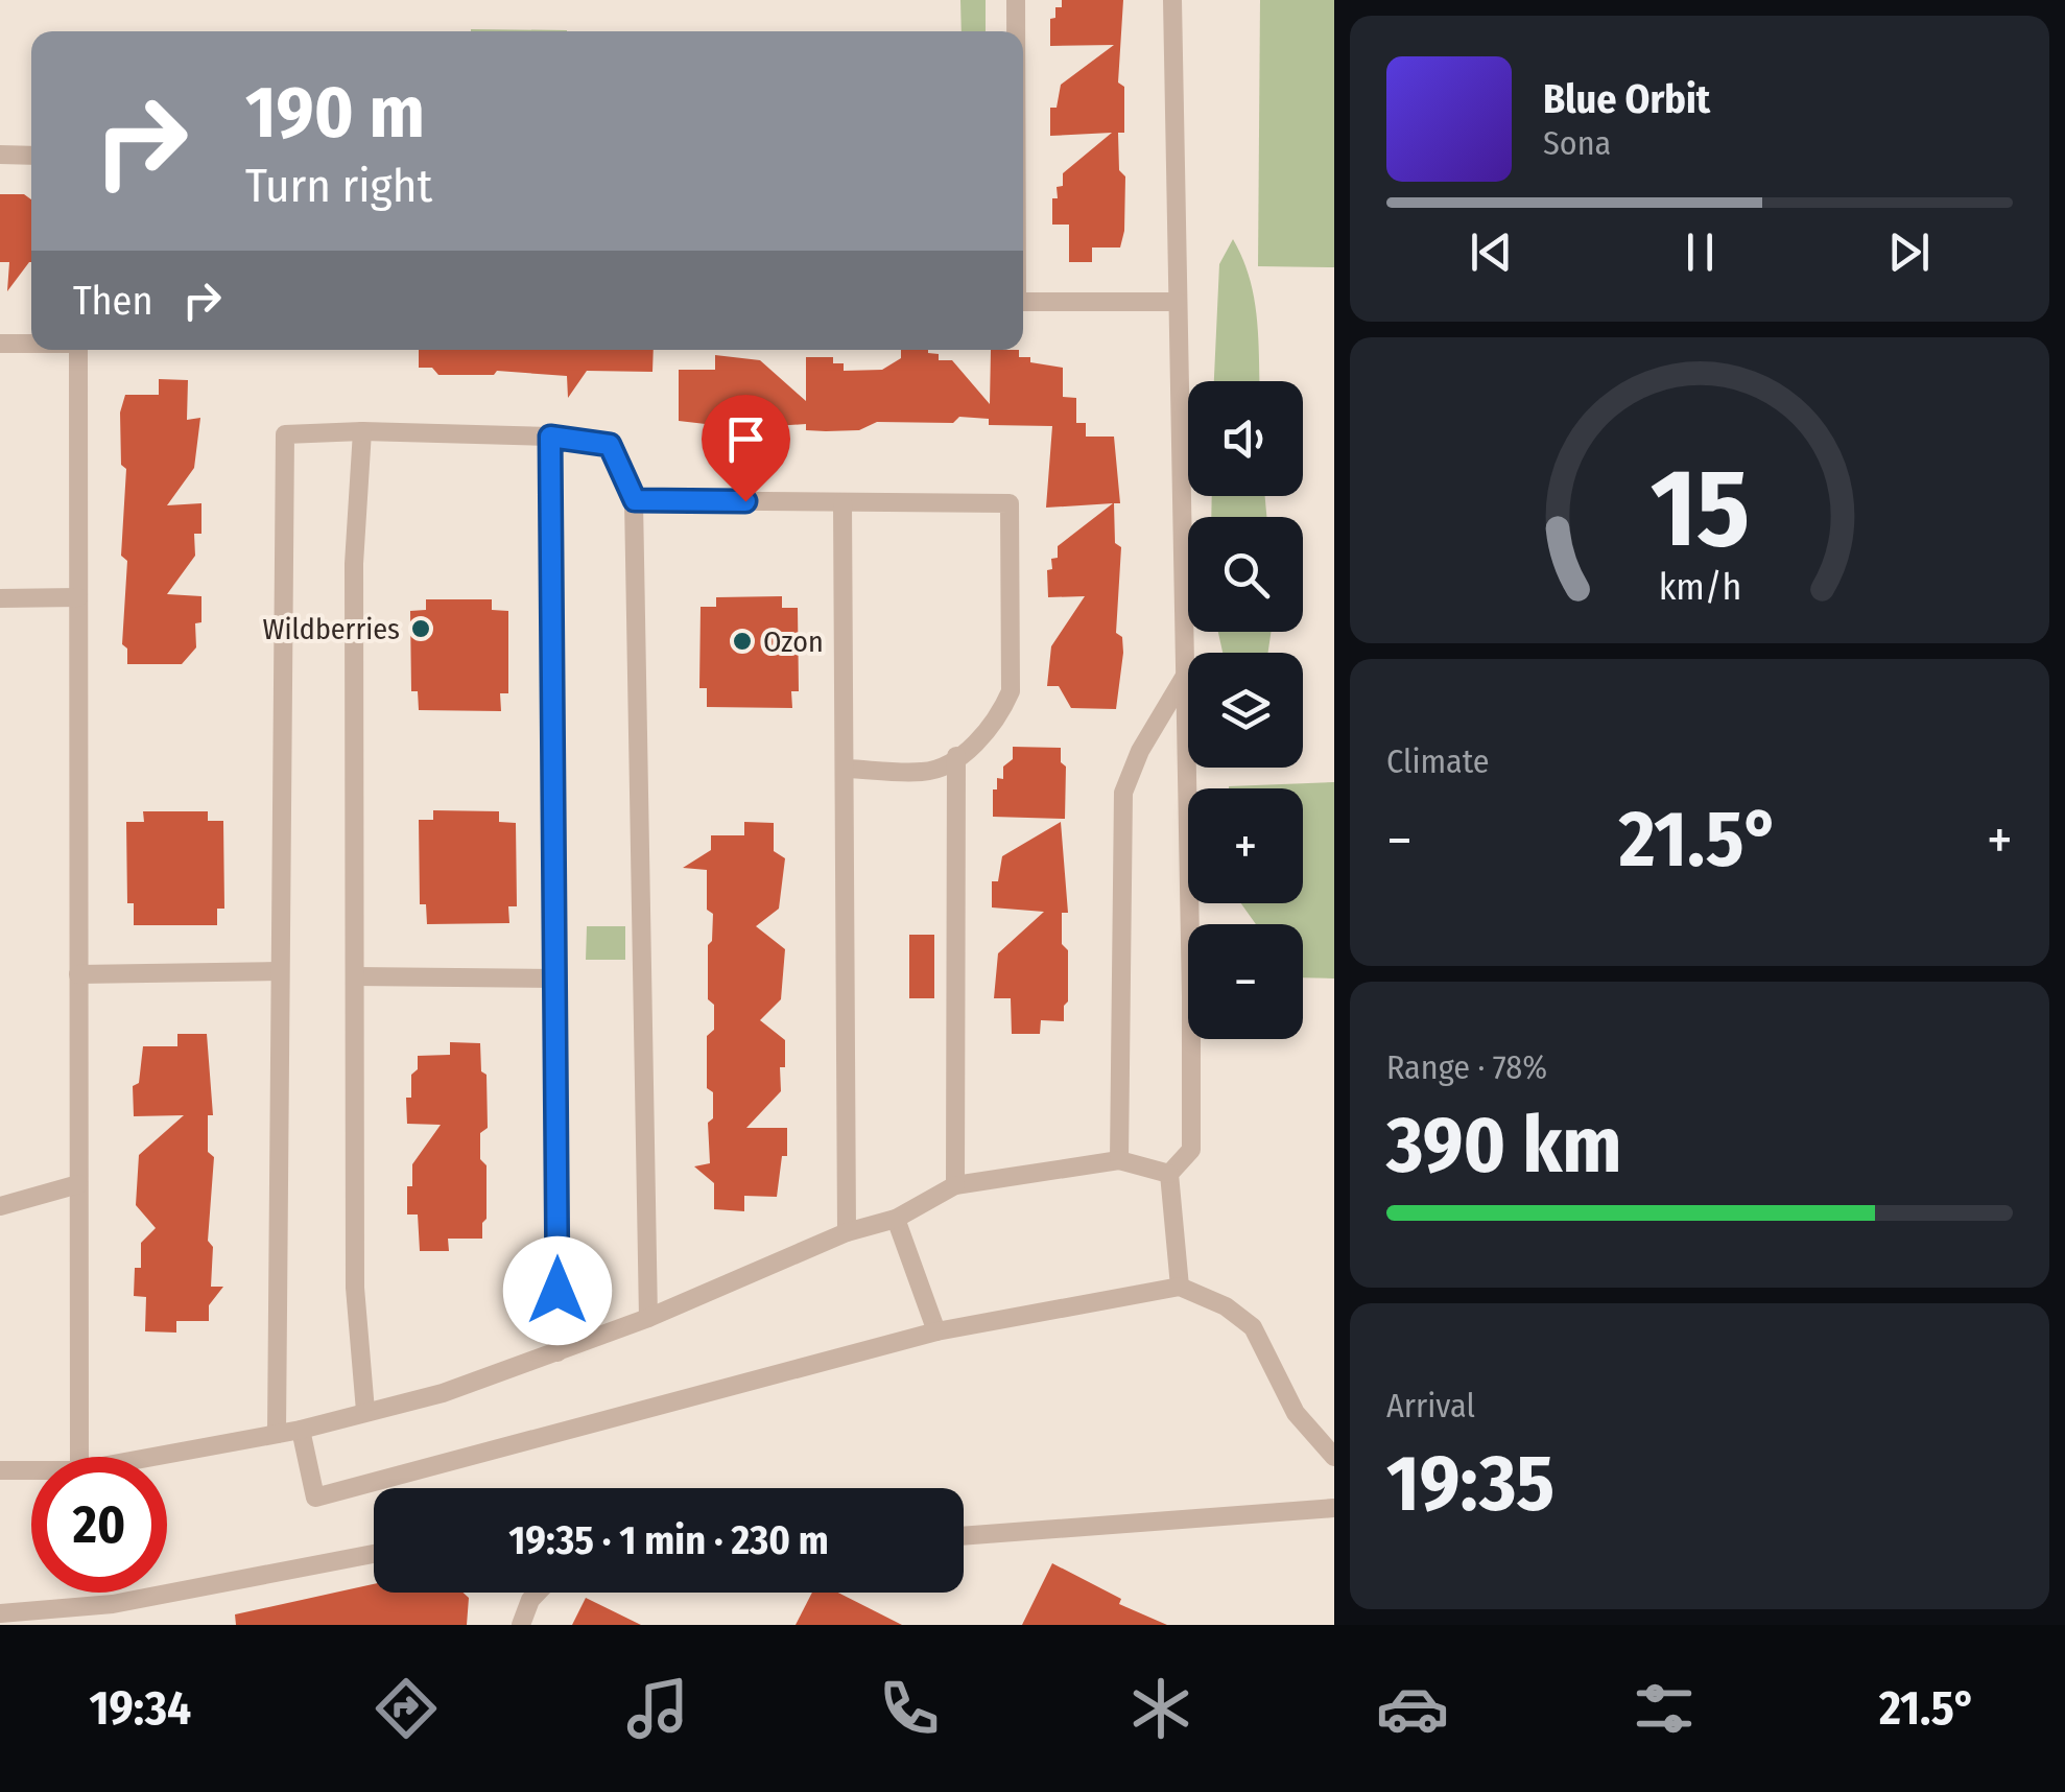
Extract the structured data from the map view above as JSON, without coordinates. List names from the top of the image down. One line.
{"places":["Wildberries","Ozon"],"page":{"turn":["190 m","Turn right"],"song":["Blue Orbit","Sona"],"then":"Then","map_buttons":["+","−"],"tile":["Climate",["Range · 78%","390 km"],["Arrival","19:35"]],"heat":["−","21.5°","+"],"limit":"20","trip":"19:35 · 1 min · 230 m","tabs":["19:34","21.5°"],"gauge":["15","km/h"]}}
